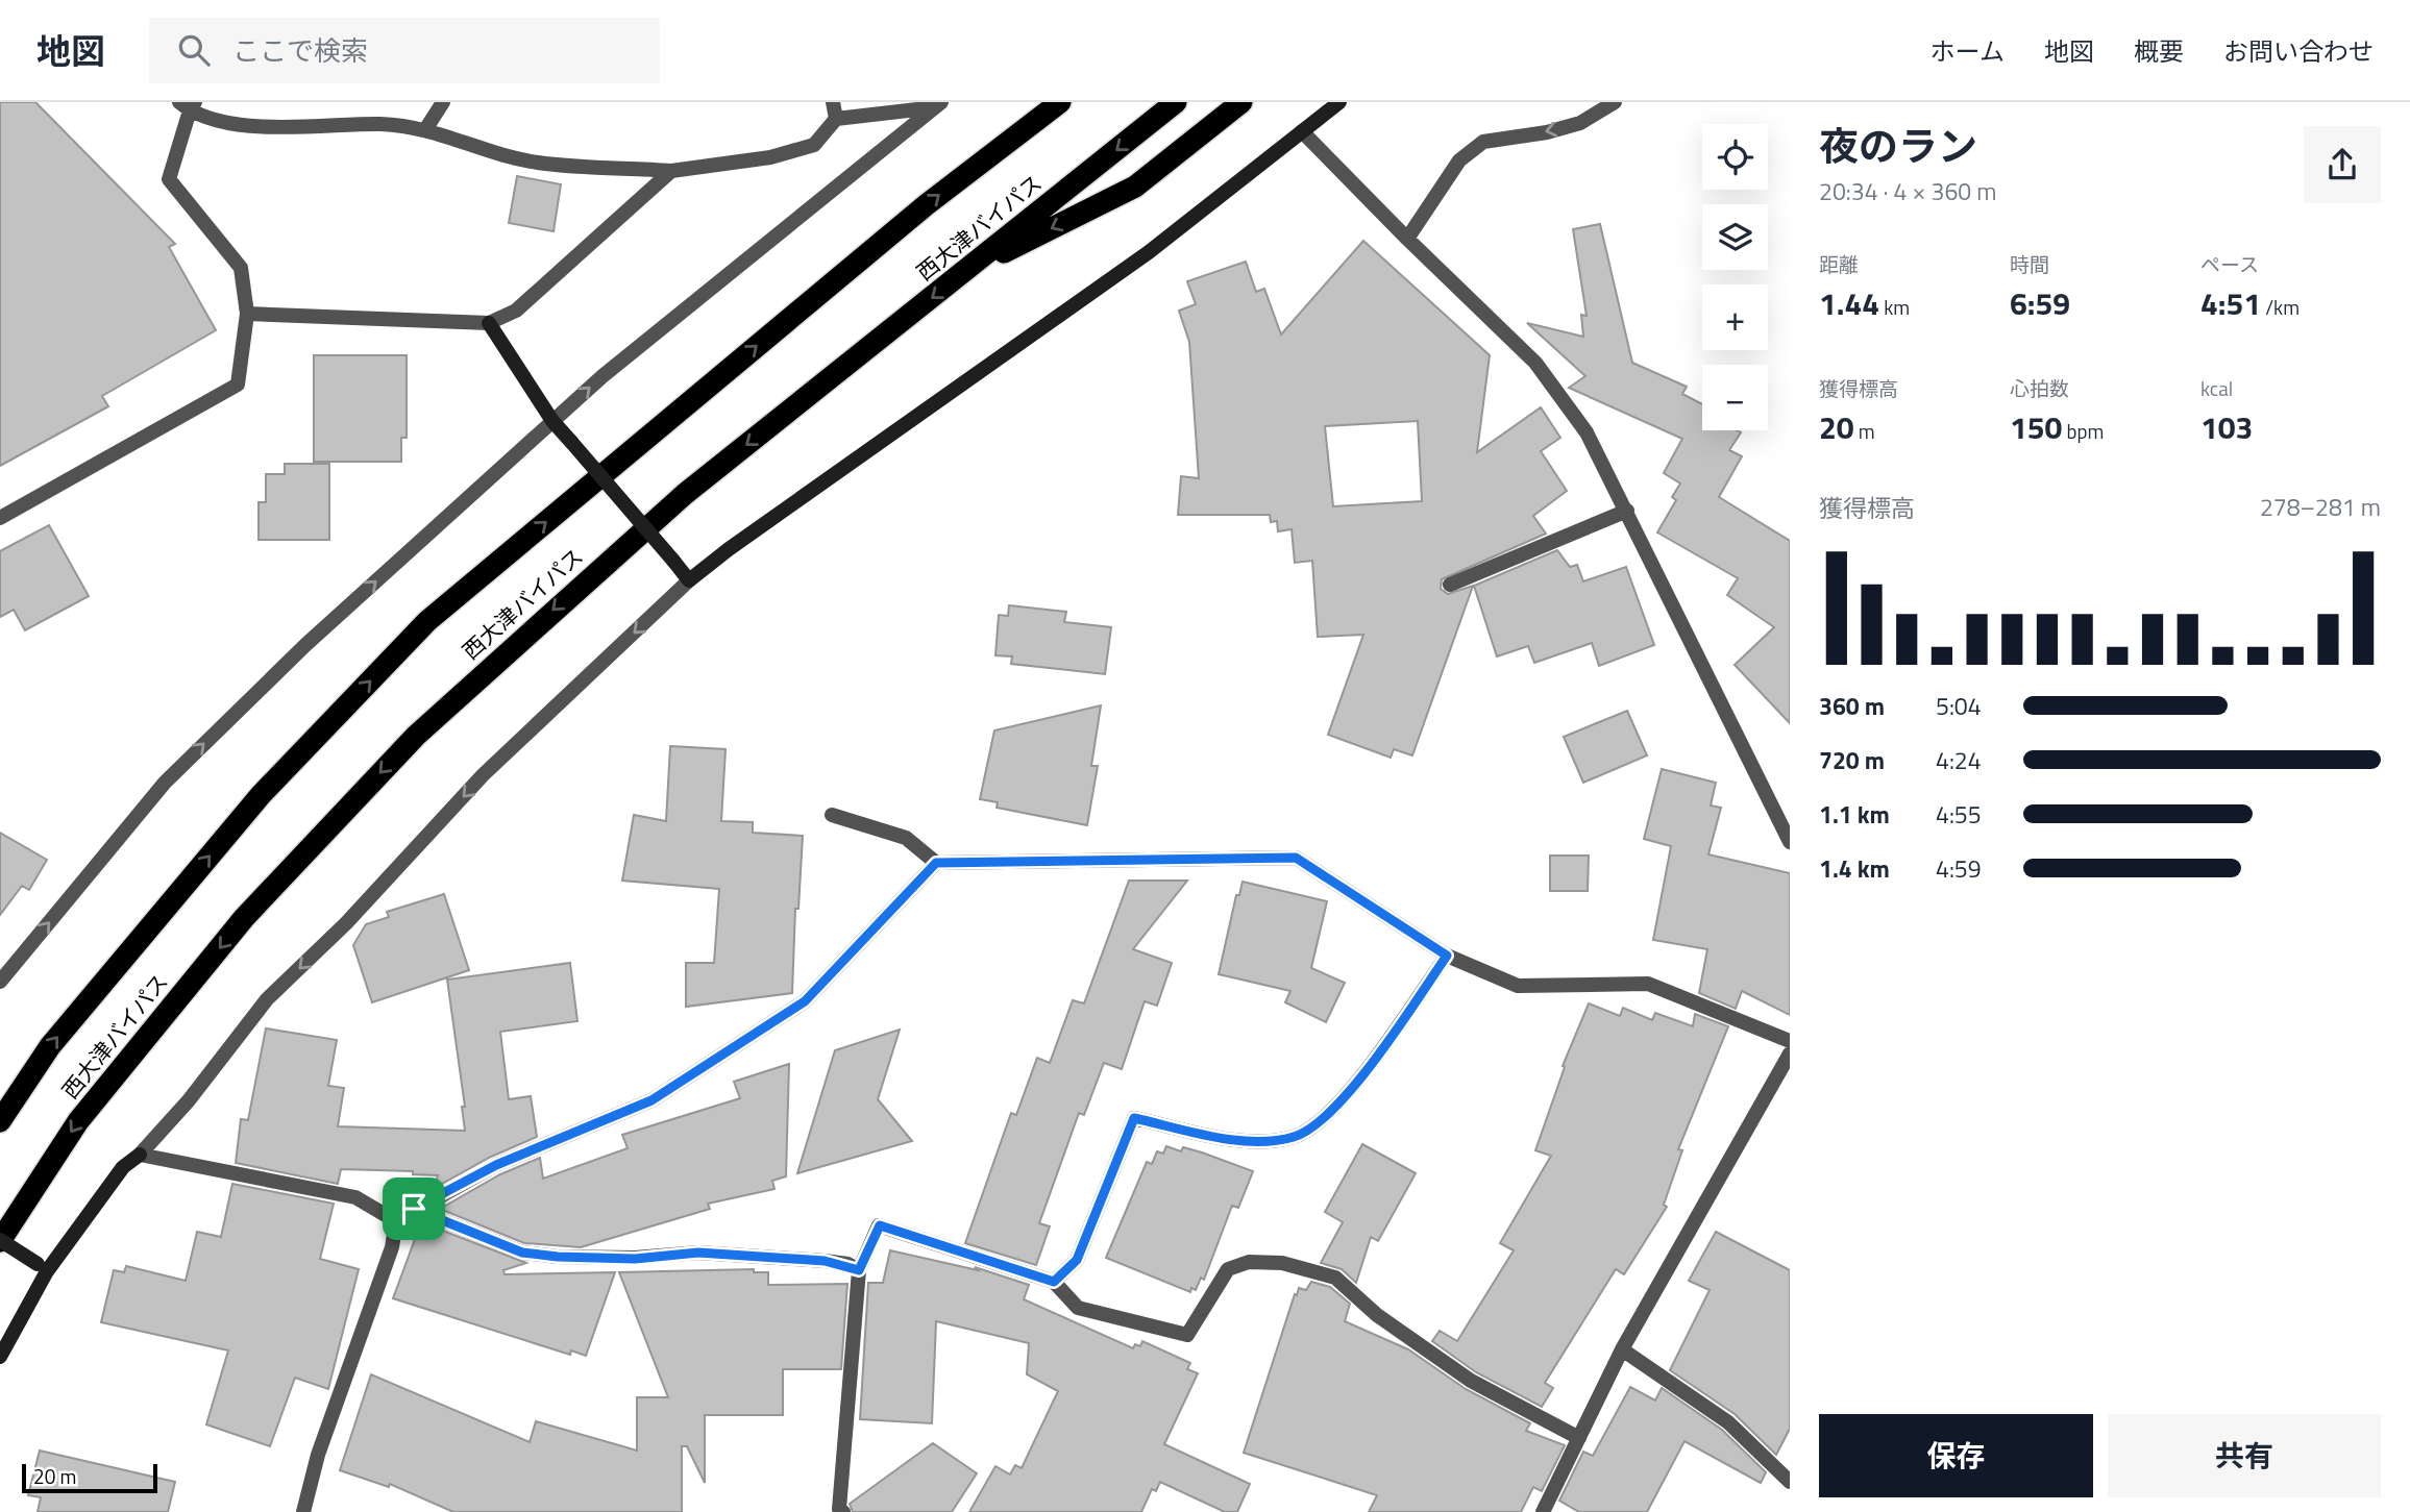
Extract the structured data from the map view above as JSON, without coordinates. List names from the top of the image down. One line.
{"streets":{"highway":["西大津バイパス"]},"scale_bar":"20 m","page":{"header":"地図","search":"ここで検索","nav":["ホーム","地図","概要","お問い合わせ"],"heading":["夜のラン","20:34 · 4 × 360 m"],"map_buttons":["+","−"],"stats":[["距離","1.44 km"],["時間","6:59"],["ペース","4:51 /km"],["獲得標高","20 m"],["心拍数","150 bpm"],["kcal","103"]],"chart":["獲得標高","278–281 m"],"list":[{"name":"360 m","note":"5:04"},{"name":"720 m","note":"4:24"},{"name":"1.1 km","note":"4:55"},{"name":"1.4 km","note":"4:59"}],"buttons":["保存","共有"],"scale":"20 m"}}
